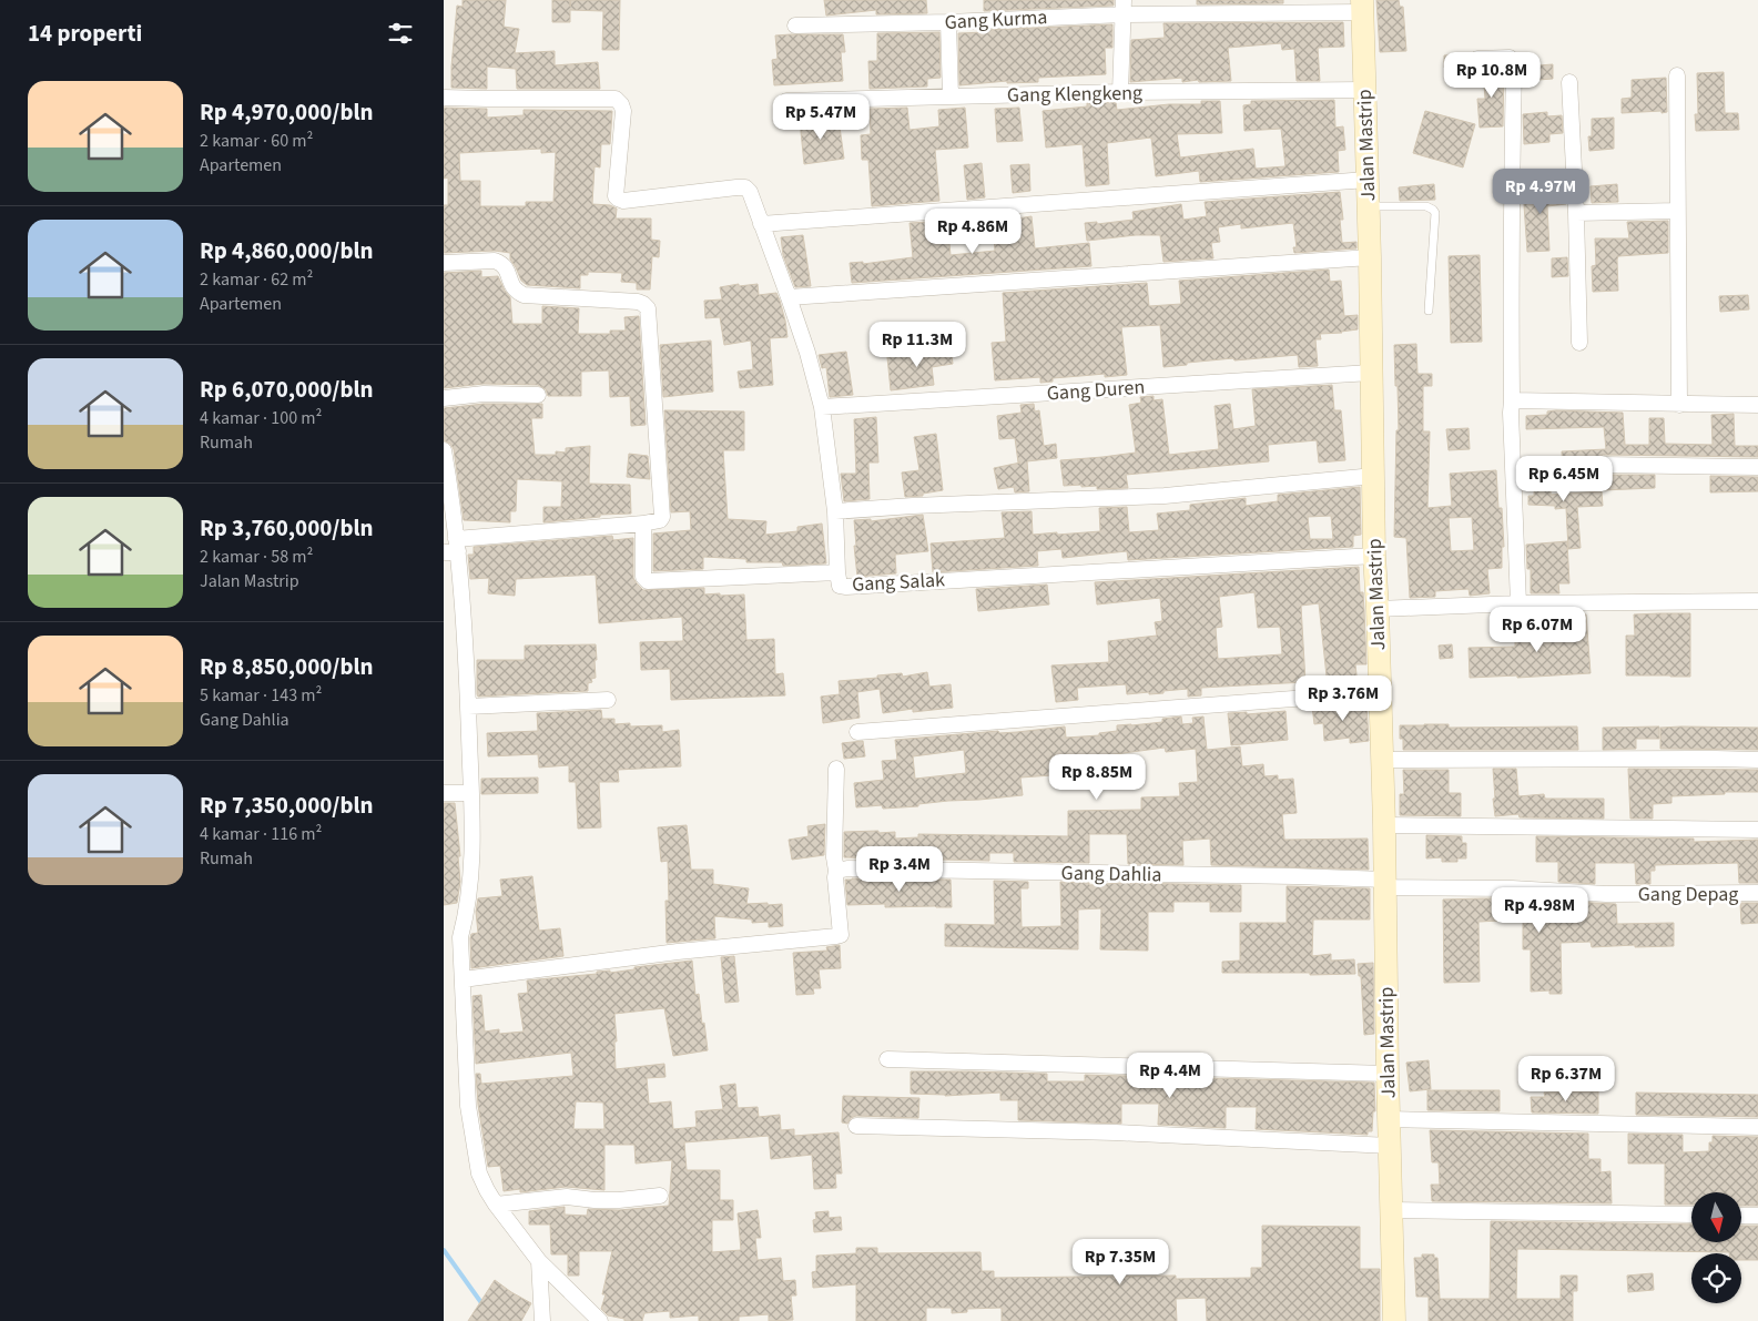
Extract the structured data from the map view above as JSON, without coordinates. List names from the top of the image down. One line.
{"streets":{"main road":["Jalan Mastrip"],"street":["Gang Kurma","Gang Klengkeng","Gang Duren","Gang Salak","Gang Dahlia","Gang Depag"]},"crossings":[["Gang Kurma","Jalan Mastrip"],["Gang Klengkeng","Jalan Mastrip"],["Jalan Mastrip","Gang Duren"],["Jalan Mastrip","Gang Salak"],["Jalan Mastrip","Gang Dahlia"],["Jalan Mastrip","Gang Depag"],["Gang Dahlia","Gang Depag"]],"north":"bottom","page":{"heading":"14 properti","price":["Rp 10.8M","Rp 5.47M","Rp 4.97M","Rp 4.86M","Rp 11.3M","Rp 6.45M","Rp 6.07M","Rp 3.76M","Rp 8.85M","Rp 3.4M","Rp 4.98M","Rp 4.4M","Rp 6.37M","Rp 7.35M"],"list":[{"name":"Rp 4,970,000/bln","note":"2 kamar · 60 m² · Apartemen"},{"name":"Rp 4,860,000/bln","note":"2 kamar · 62 m² · Apartemen"},{"name":"Rp 6,070,000/bln","note":"4 kamar · 100 m² · Rumah"},{"name":"Rp 3,760,000/bln","note":"2 kamar · 58 m² · Jalan Mastrip"},{"name":"Rp 8,850,000/bln","note":"5 kamar · 143 m² · Gang Dahlia"},{"name":"Rp 7,350,000/bln","note":"4 kamar · 116 m² · Rumah"}]}}
